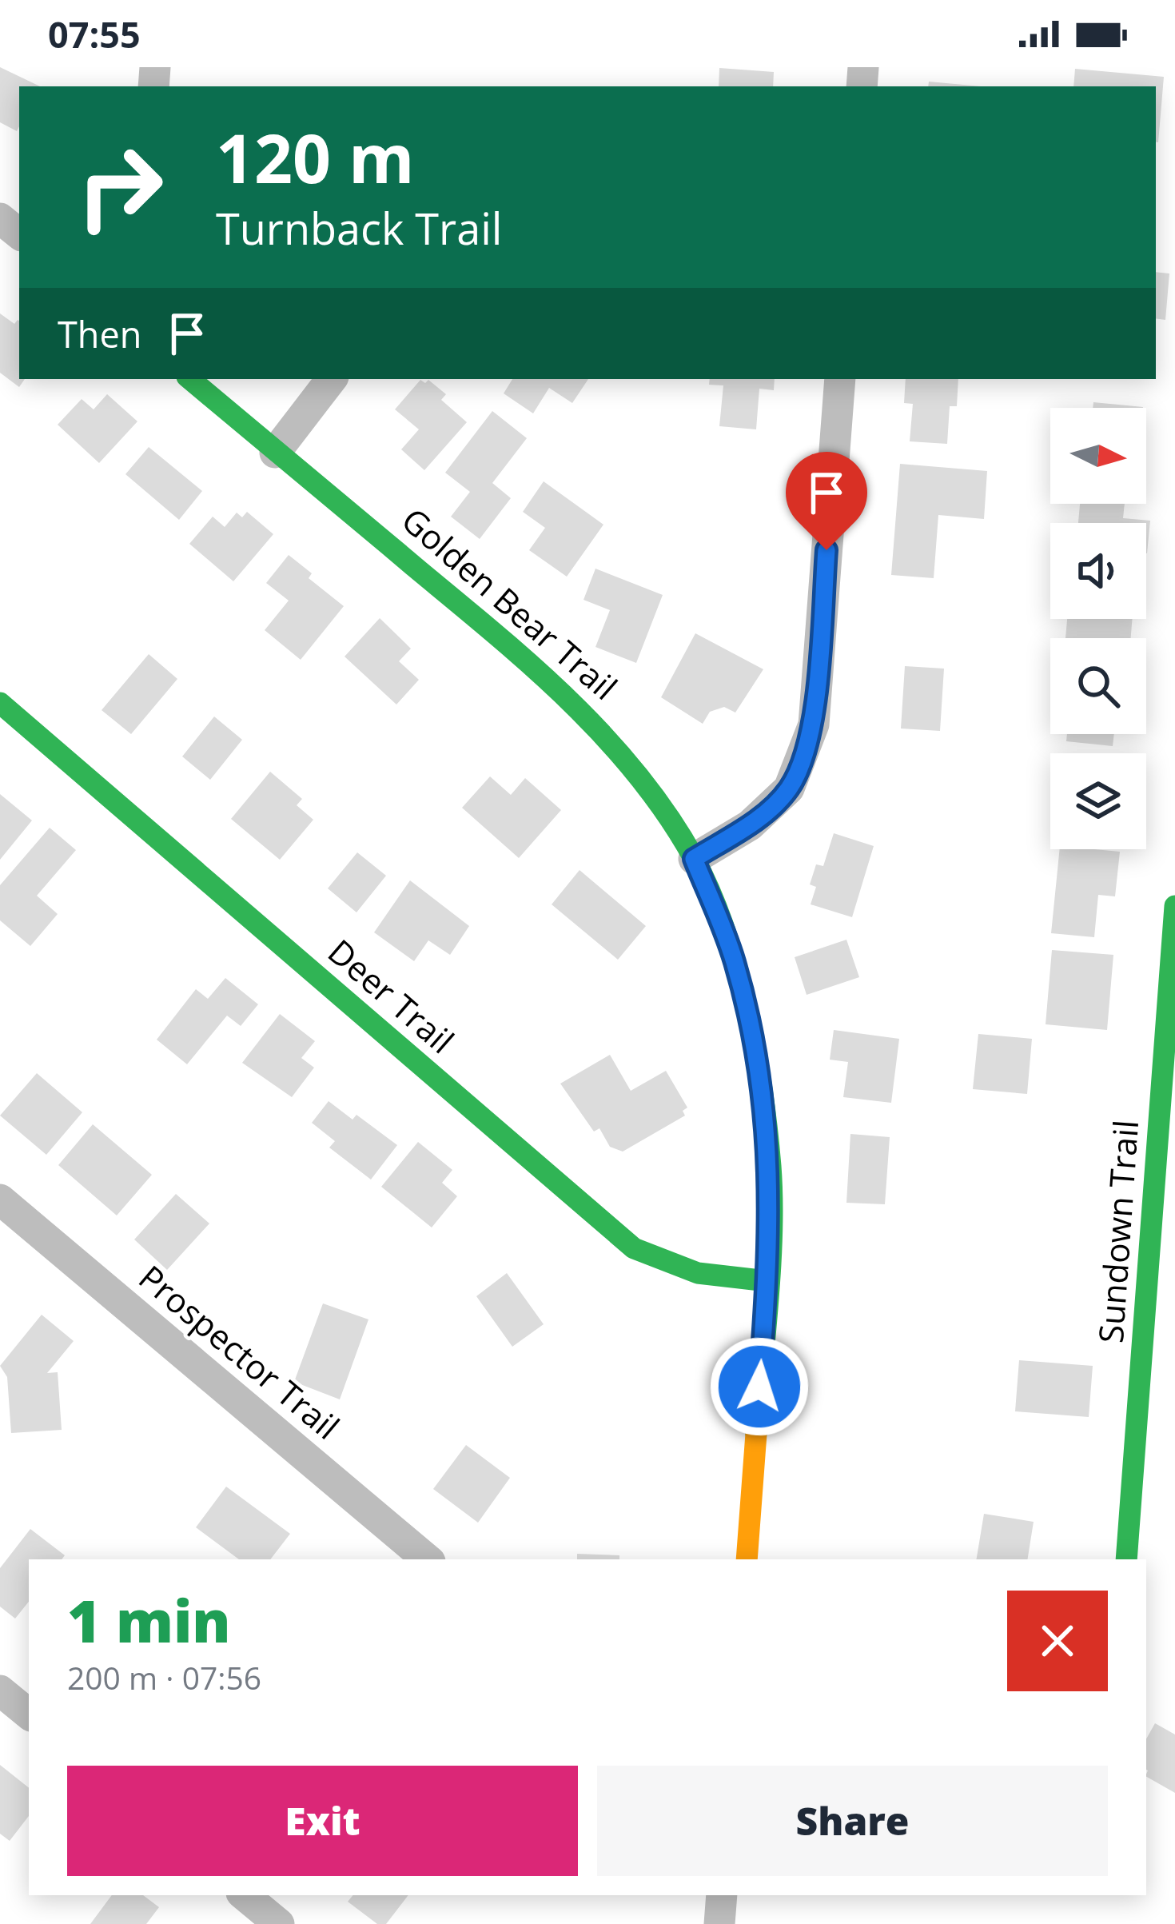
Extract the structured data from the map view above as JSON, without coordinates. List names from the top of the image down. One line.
{"streets":{"street":["Golden Bear Trail","Deer Trail","Sundown Trail","Prospector Trail"]},"crossings":[["Golden Bear Trail","Deer Trail"]],"north":"right","page":{"status":"07:55","turn":["120 m","Turnback Trail"],"then":"Then","heading":["1 min","200 m · 07:56"],"buttons":["Exit","Share"]}}
